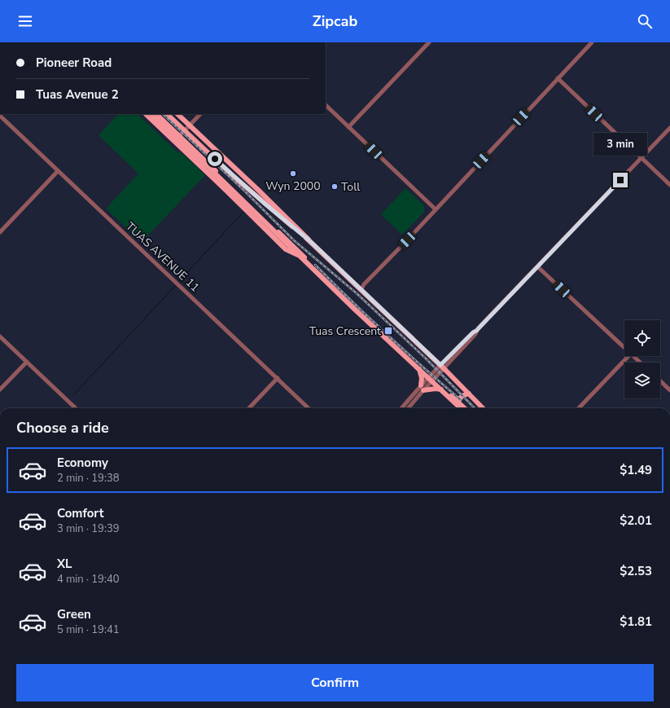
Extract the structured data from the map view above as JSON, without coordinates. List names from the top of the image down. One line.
{"streets":{"street":["TUAS AVENUE 11"]},"places":{"other":["Wyn 2000","Toll"],"transit":["Tuas Crescent"]},"page":{"header":"Zipcab","banner":["Pioneer Road","Tuas Avenue 2"],"bubble":"3 min","heading":"Choose a ride","list":[{"name":"Economy","note":"2 min · 19:38","value":"$1.49"},{"name":"Comfort","note":"3 min · 19:39","value":"$2.01"},{"name":"XL","note":"4 min · 19:40","value":"$2.53"},{"name":"Green","note":"5 min · 19:41","value":"$1.81"}],"buttons":"Confirm"}}
